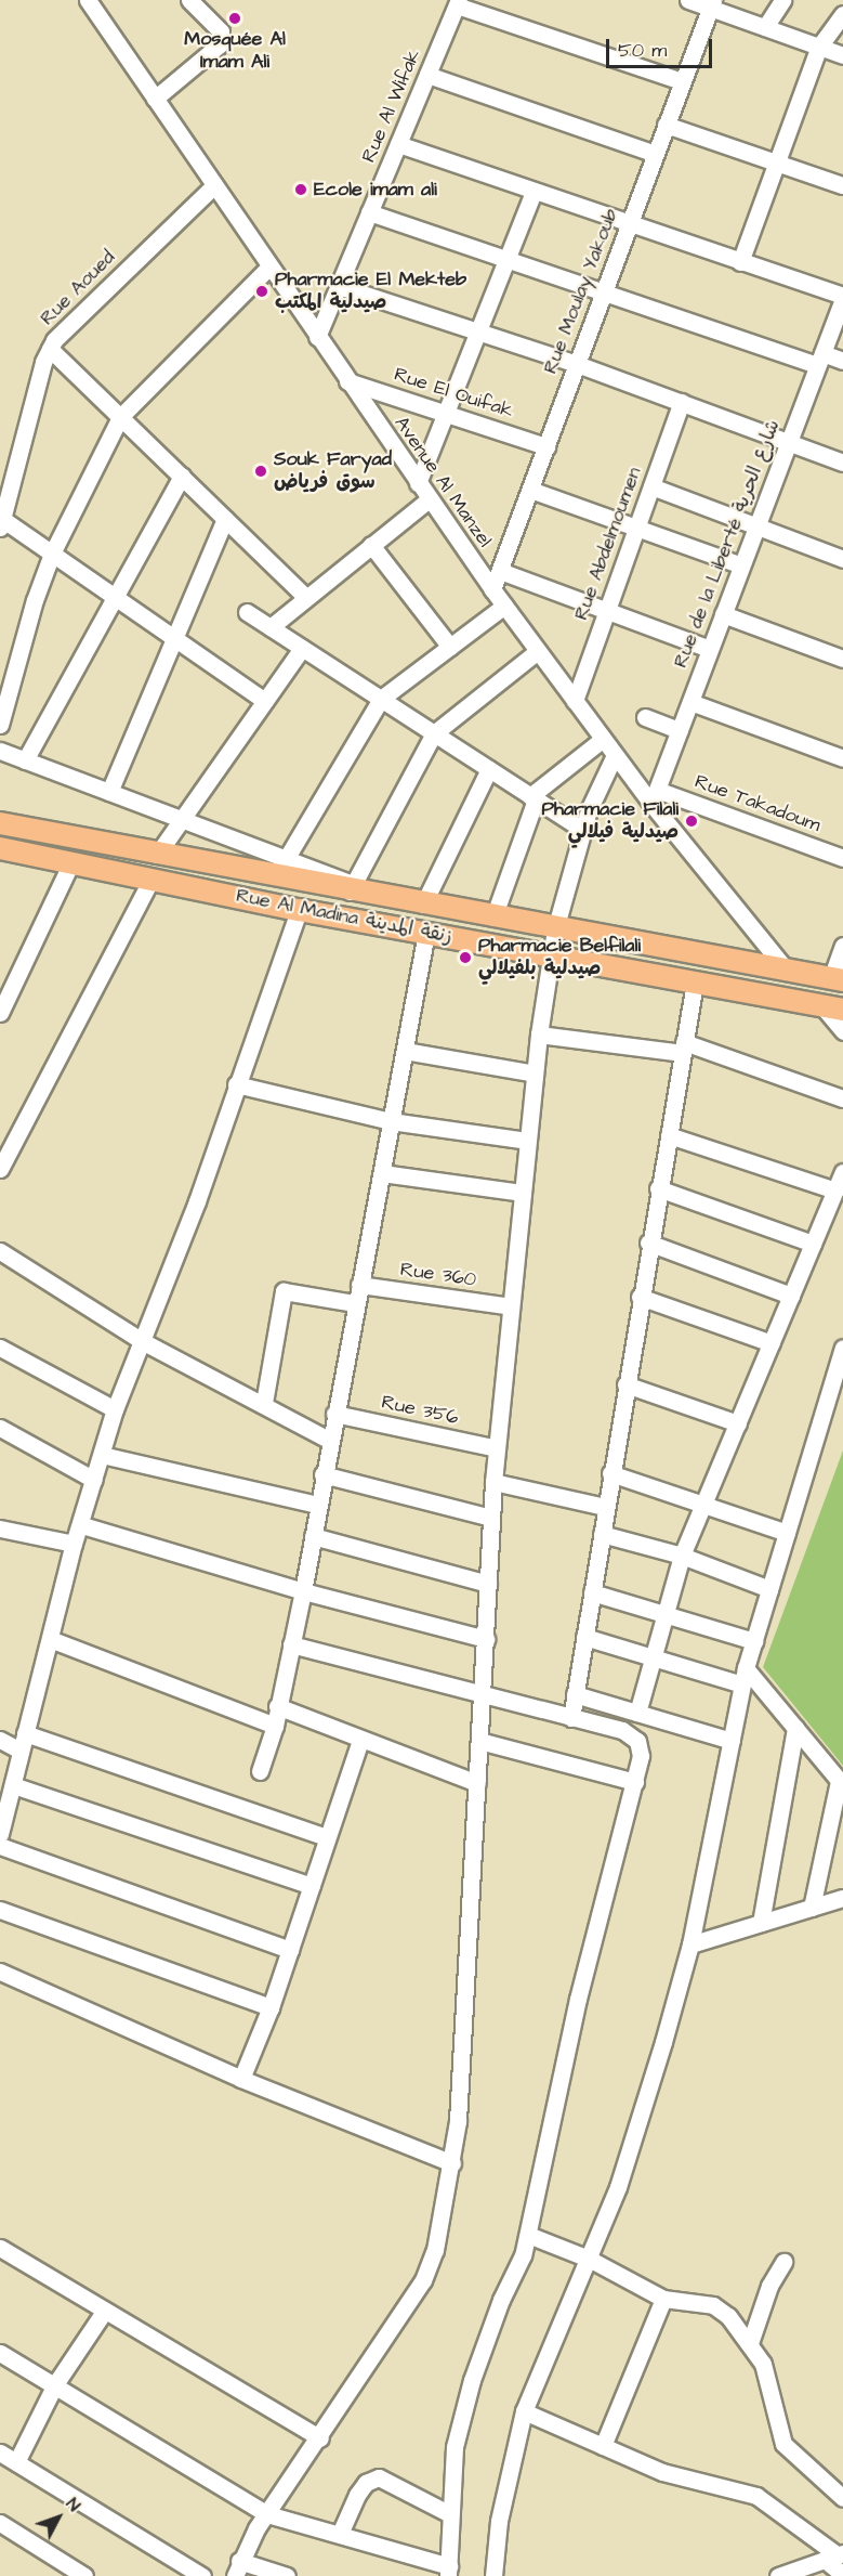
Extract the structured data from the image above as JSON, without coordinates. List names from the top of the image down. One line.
{"streets":{"main road":["Rue Al Madina زنقة المدينة"],"street":["Rue Al Wifak","Rue Aoued","Rue Moulay Yakoub","Rue El Ouifak","Avenue Al Manzel","Rue Abdelmoumen","Rue de la Liberté شارع الحرية","Rue Takadoum","Rue 360","Rue 356"]},"crossings":[["Rue Al Wifak","Avenue Al Manzel"],["Rue Aoued","Avenue Al Manzel"],["Rue Moulay Yakoub","Rue El Ouifak"],["Rue Moulay Yakoub","Avenue Al Manzel"],["Rue El Ouifak","Avenue Al Manzel"],["Avenue Al Manzel","Rue Abdelmoumen"],["Avenue Al Manzel","Rue de la Liberté شارع الحرية"],["Avenue Al Manzel","Rue Takadoum"],["Avenue Al Manzel","Rue Al Madina زنقة المدينة"],["Rue de la Liberté شارع الحرية","Rue Takadoum"]],"places":["Mosquée Al Imam Ali","Ecole imam ali","Pharmacie El Mekteb صيدلية المكتب","Souk Faryad سوق فرياض","Pharmacie Filali صيدلية فيلالي","Pharmacie Belfilali صيدلية بلفيلالي"],"scale_bar":"50 m","north":"top right"}
